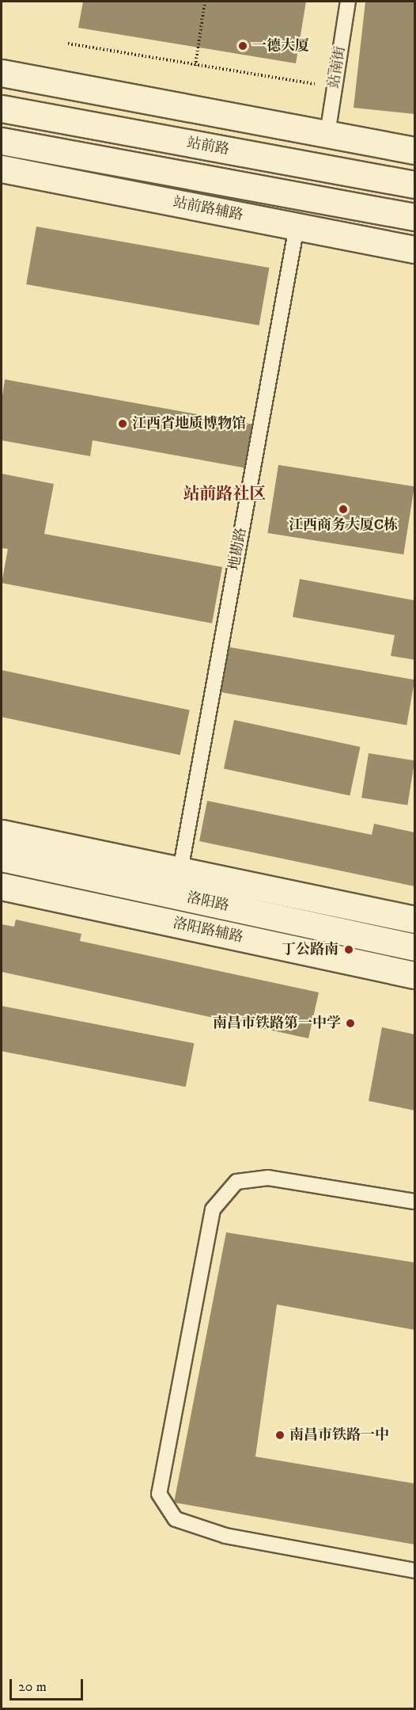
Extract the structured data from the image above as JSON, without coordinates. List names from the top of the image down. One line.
{"streets":{"street":["站前路","站前路辅路","洛阳路","洛阳路辅路"],"lane":["站南街","地勘路"]},"crossings":[["站前路辅路","地勘路"]],"districts":["站前路社区"],"places":["一德大厦","江西省地质博物馆","江西商务大厦C栋","丁公路南","南昌市铁路第一中学","南昌市铁路一中"],"scale_bar":"20 m"}
